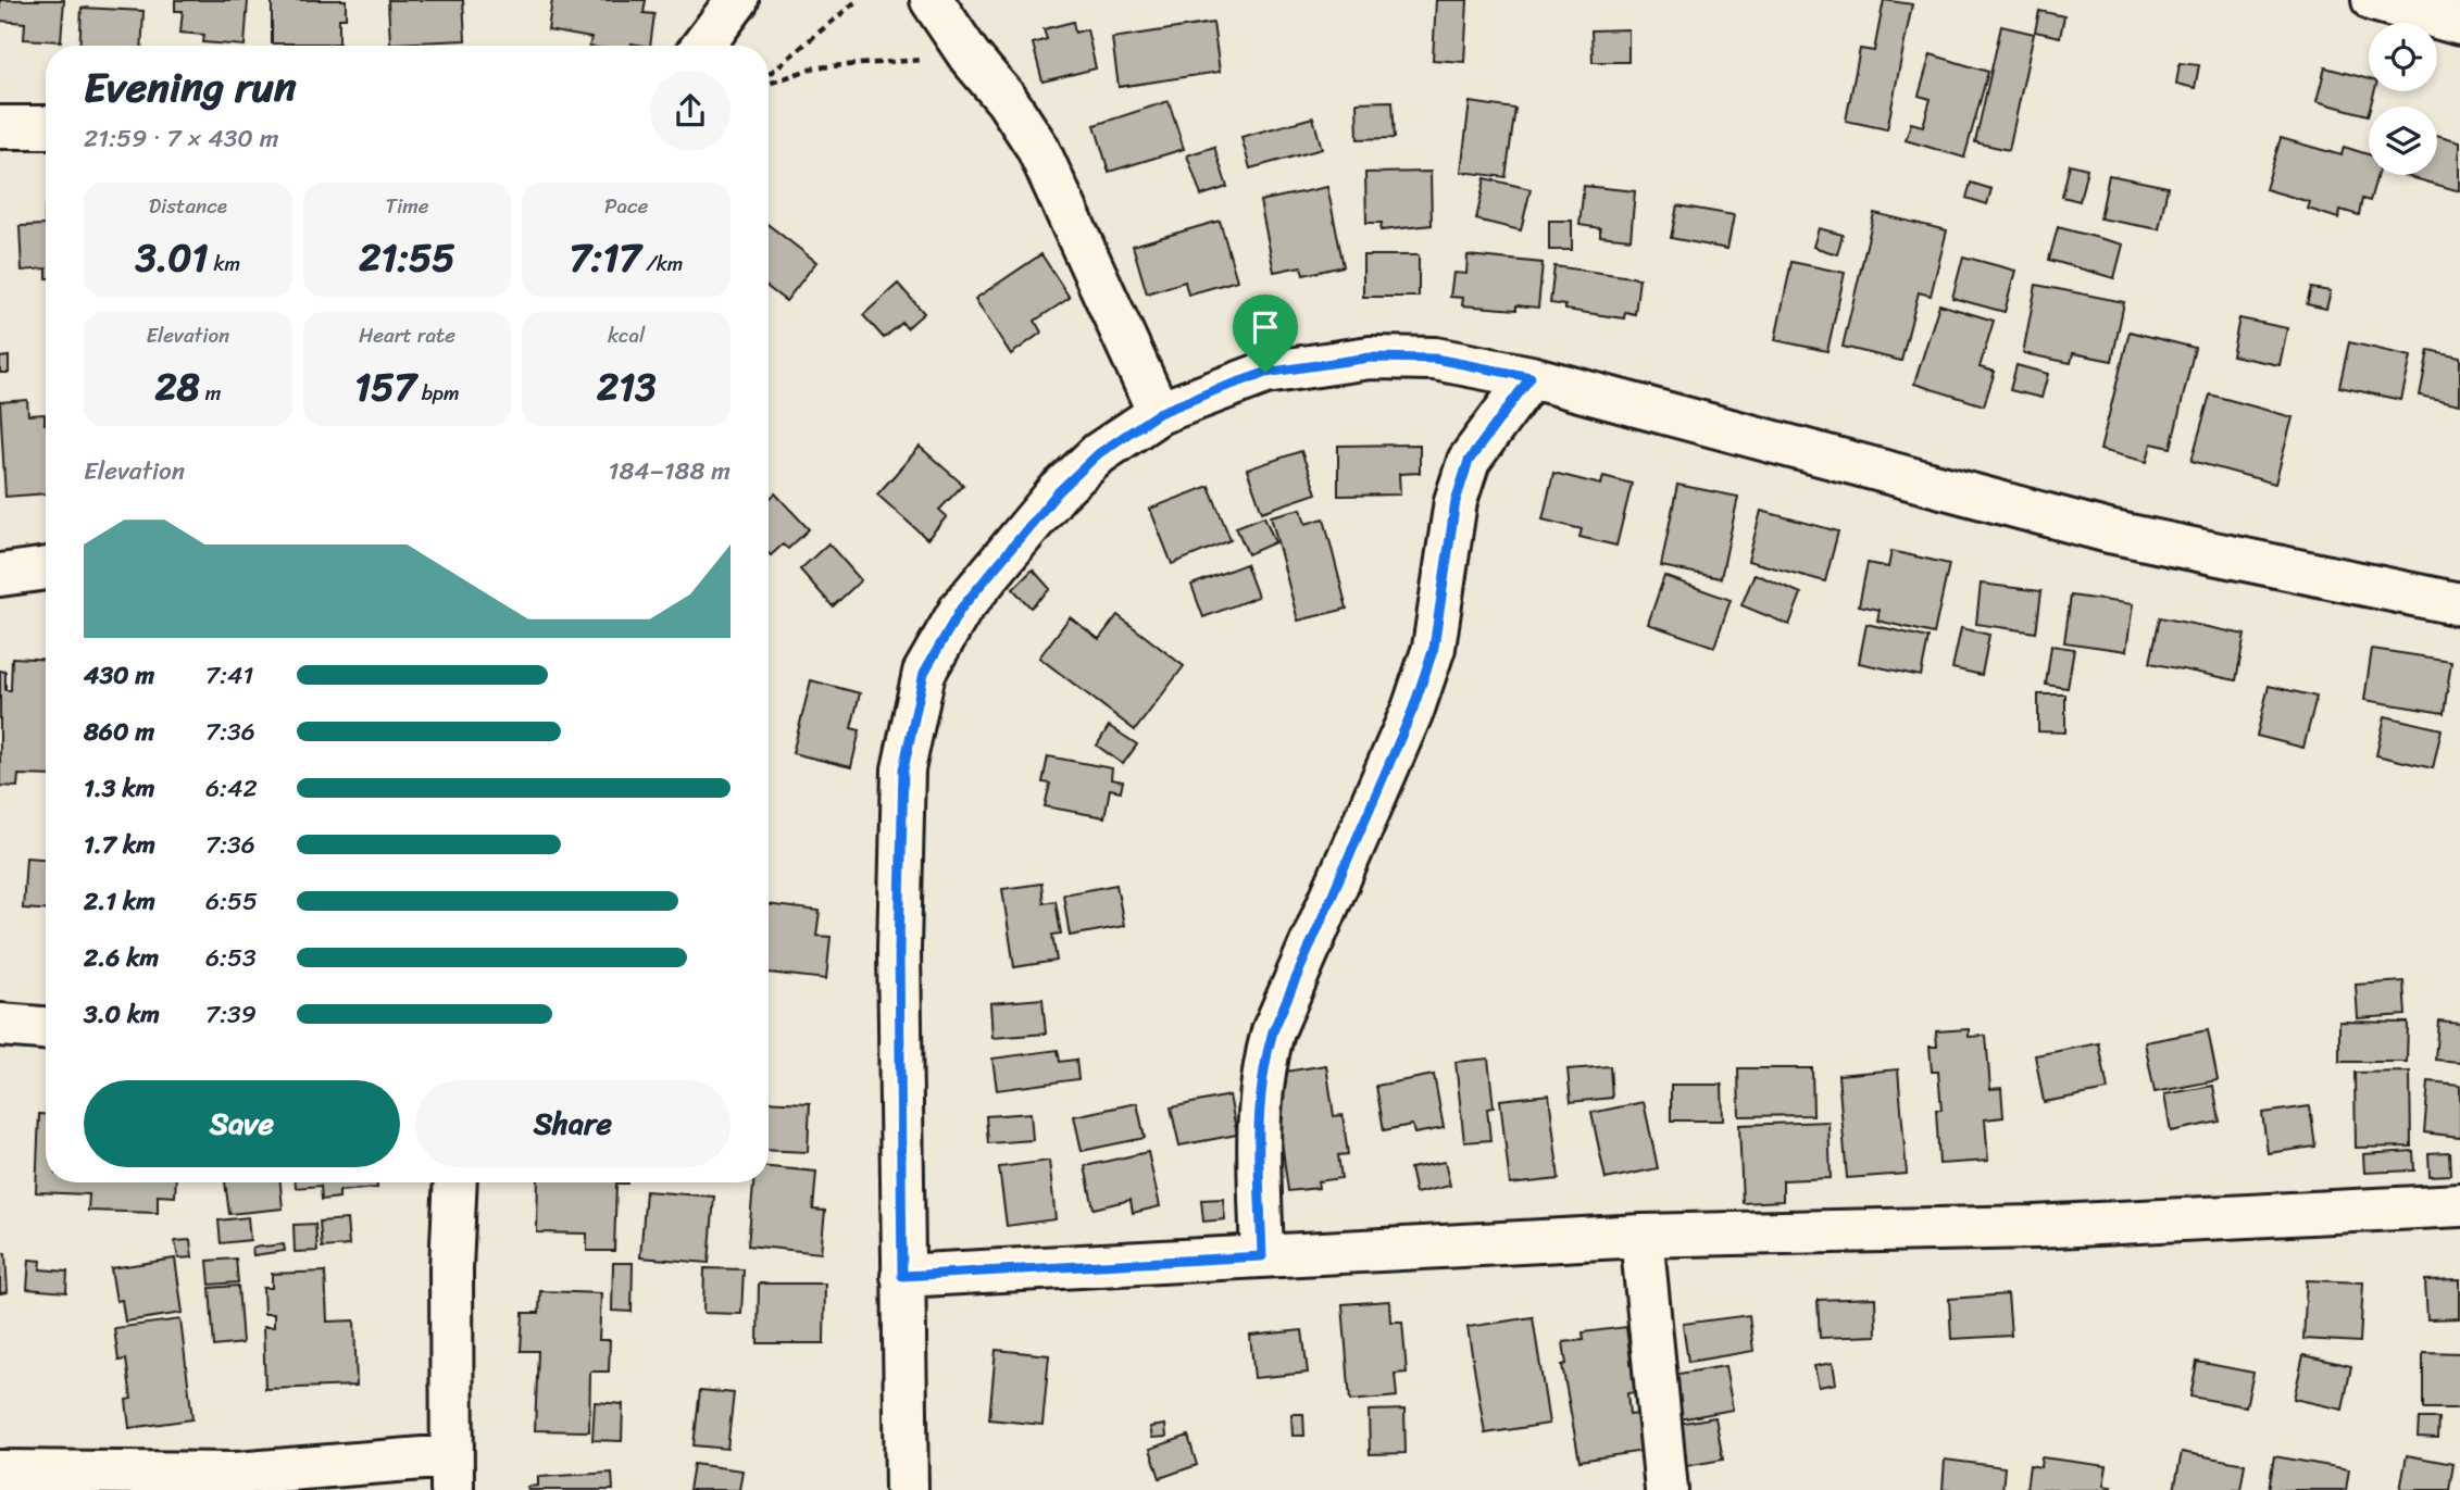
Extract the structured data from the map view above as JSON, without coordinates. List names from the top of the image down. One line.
{"page":{"heading":["Evening run","21:59 · 7 × 430 m"],"stats":[["Distance","3.01 km"],["Time","21:55"],["Pace","7:17 /km"],["Elevation","28 m"],["Heart rate","157 bpm"],["kcal","213"]],"chart":["Elevation","184–188 m"],"list":[{"name":"430 m","note":"7:41"},{"name":"860 m","note":"7:36"},{"name":"1.3 km","note":"6:42"},{"name":"1.7 km","note":"7:36"},{"name":"2.1 km","note":"6:55"},{"name":"2.6 km","note":"6:53"},{"name":"3.0 km","note":"7:39"}],"buttons":["Save","Share"]}}
